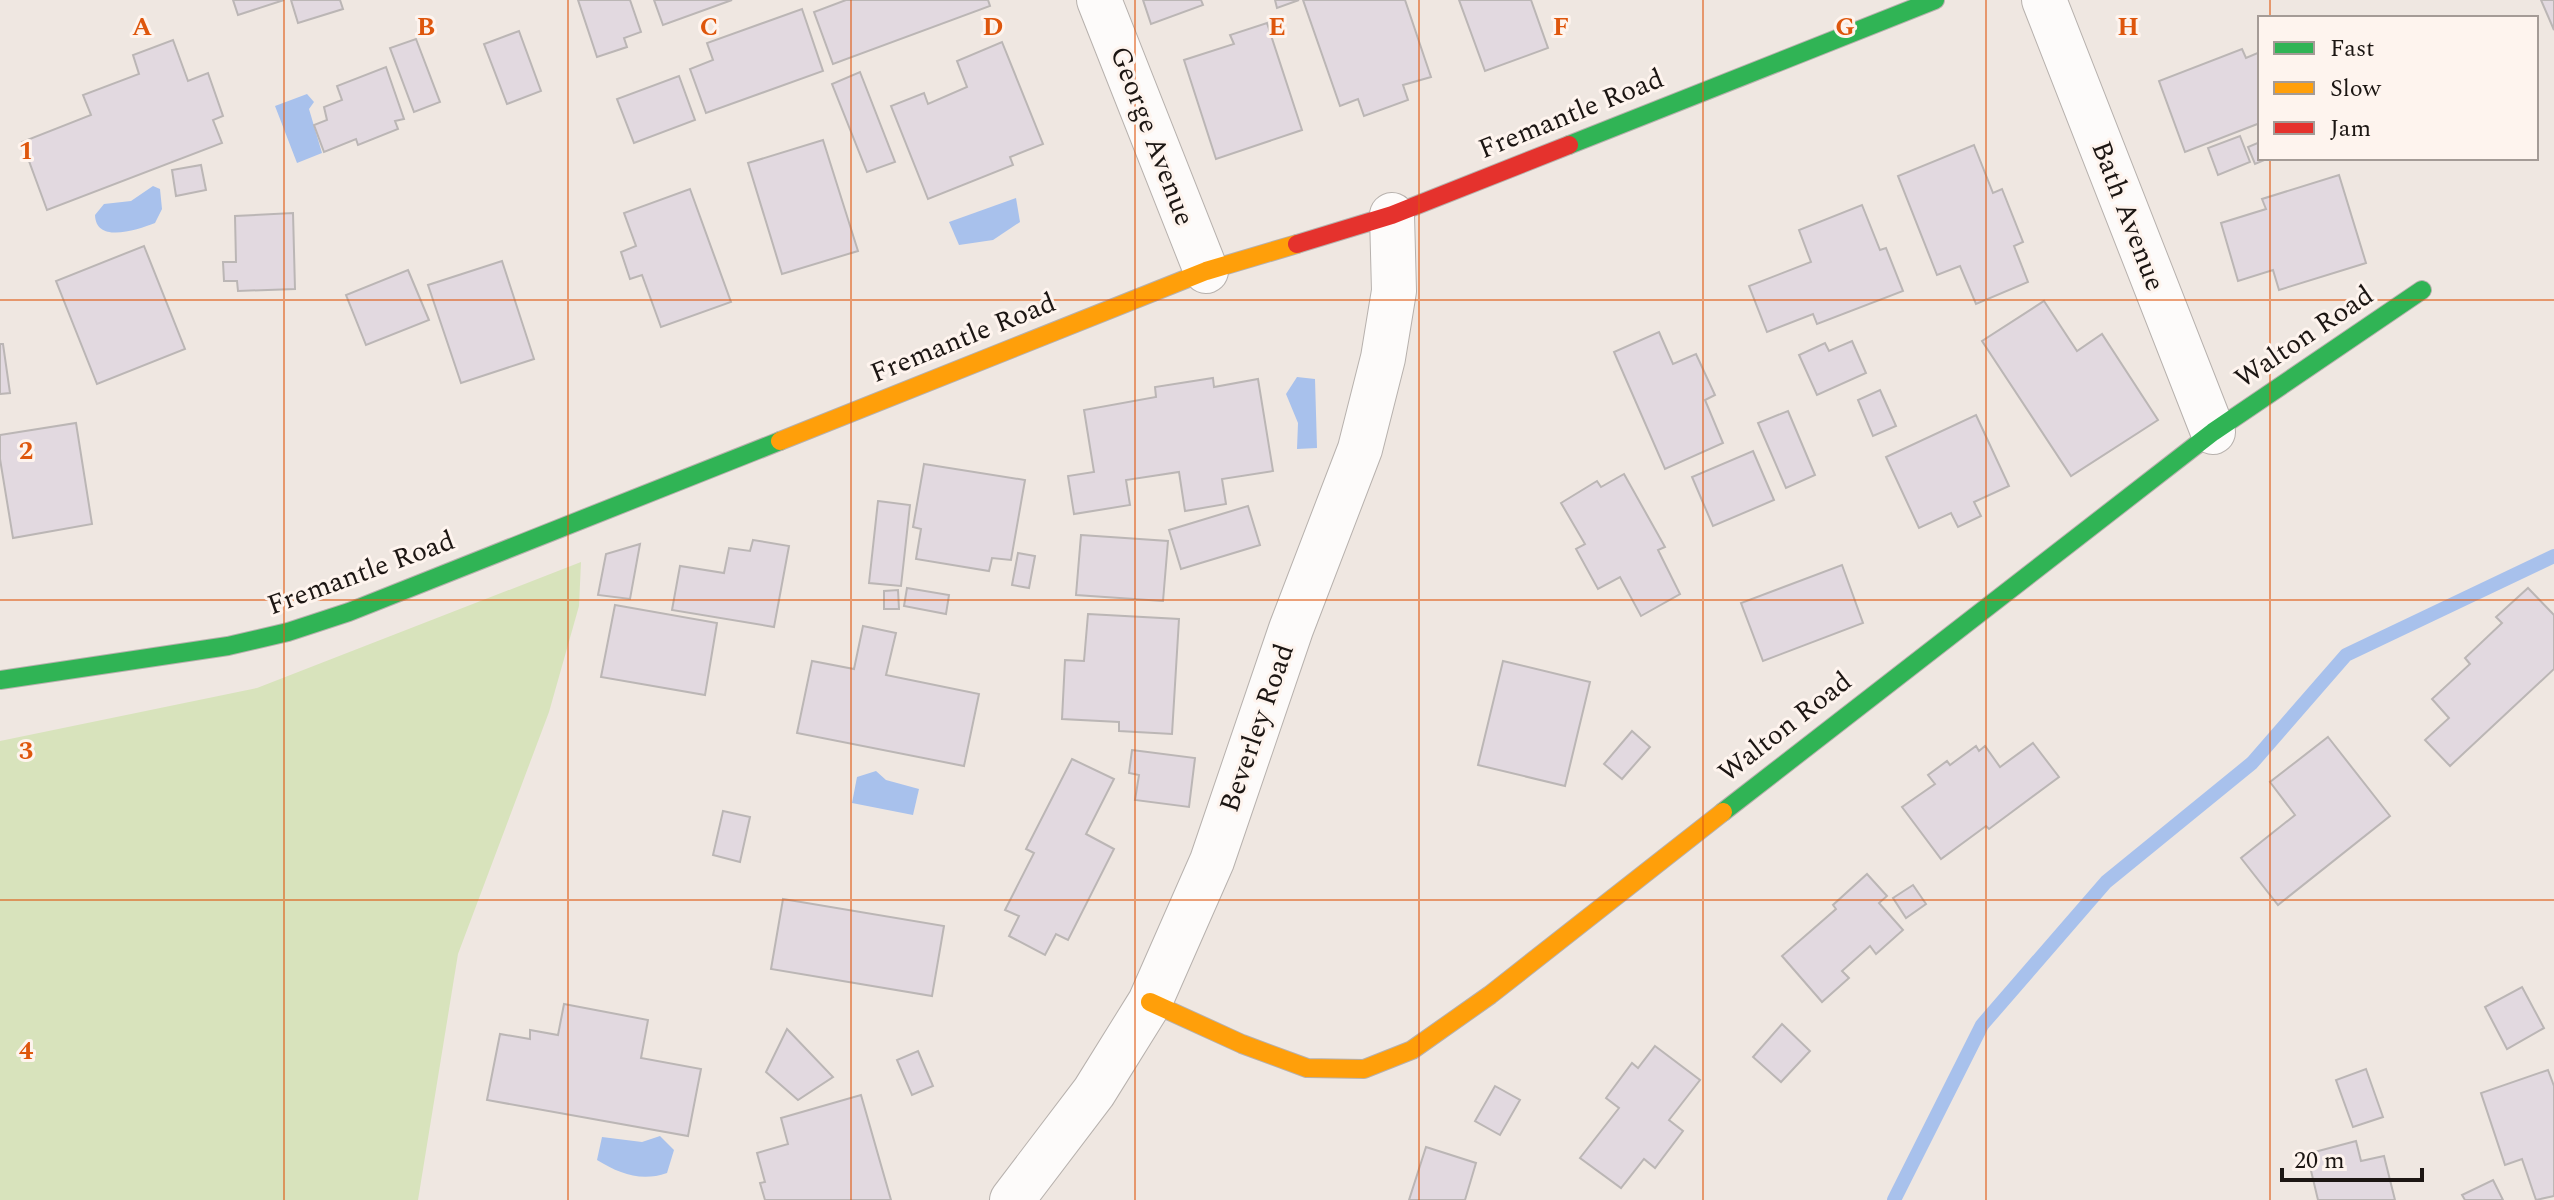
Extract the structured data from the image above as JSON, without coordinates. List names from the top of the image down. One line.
{"streets":{"street":["Fremantle Road","George Avenue","Bath Avenue","Walton Road","Beverley Road"]},"crossings":[["Fremantle Road","George Avenue"],["Fremantle Road","Beverley Road"],["Bath Avenue","Walton Road"],["Walton Road","Beverley Road"]],"legend":["Fast","Slow","Jam"],"scale_bar":"20 m","grid":{"columns":["A","B","C","D","E","F","G","H"],"rows":["1","2","3","4"]}}
